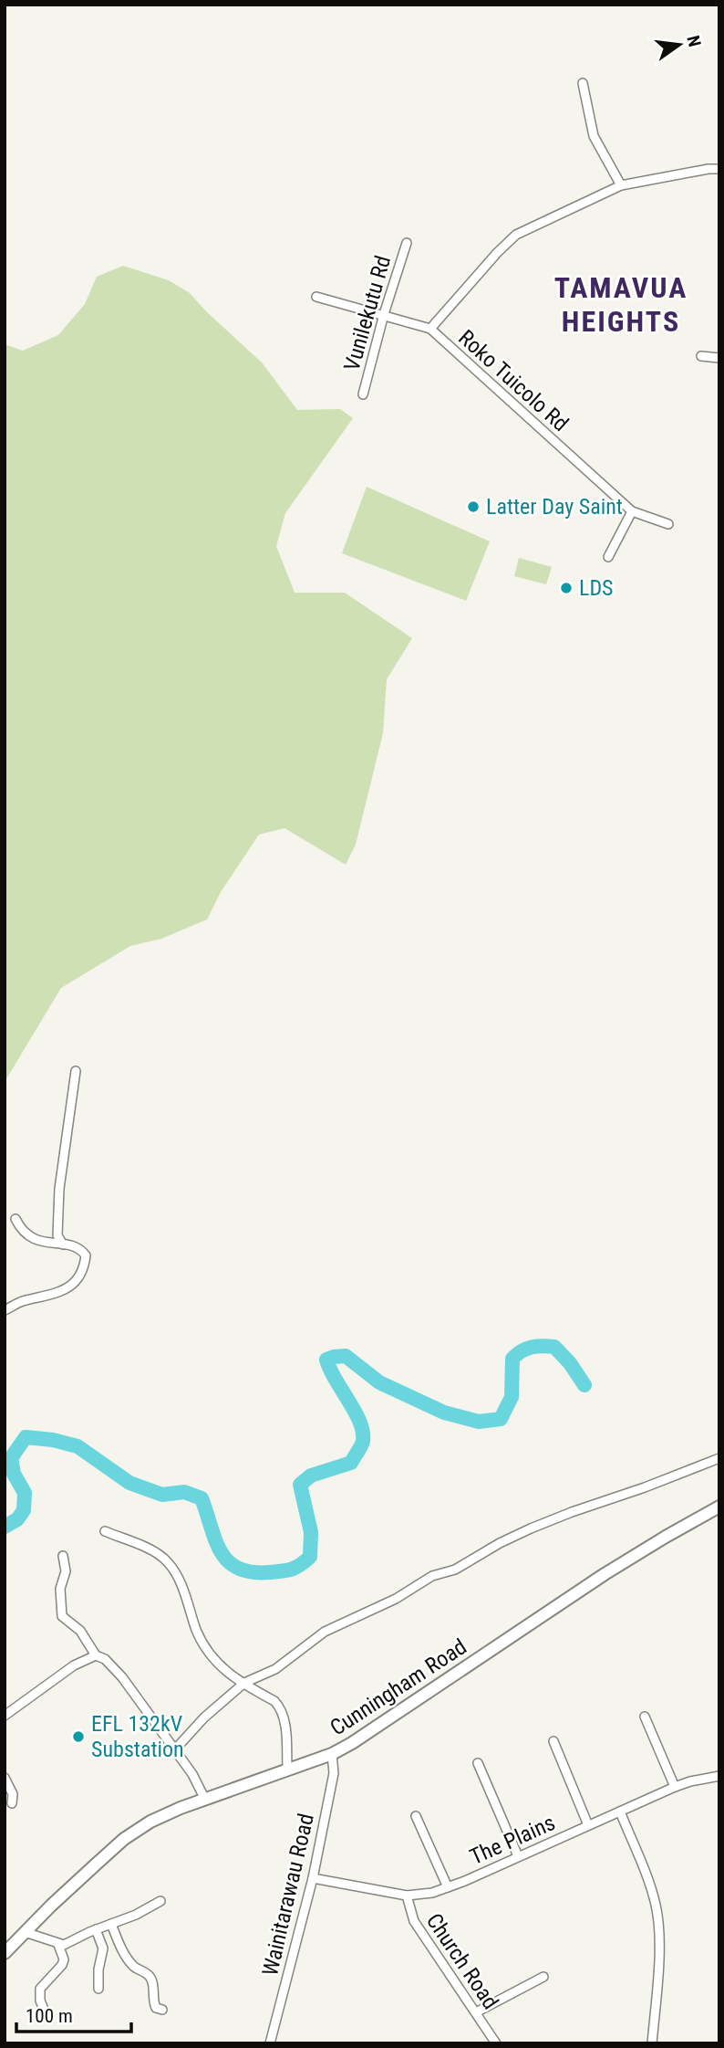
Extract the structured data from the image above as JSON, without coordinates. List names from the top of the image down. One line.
{"streets":{"main road":["Cunningham Road"],"street":["Vunilekutu Rd","Roko Tuicolo Rd","The Plains","Wainitarawau Road","Church Road"]},"crossings":[["Vunilekutu Rd","Roko Tuicolo Rd"],["Cunningham Road","Wainitarawau Road"],["The Plains","Wainitarawau Road"],["The Plains","Church Road"]],"districts":["TAMAVUA HEIGHTS"],"places":["Latter Day Saint","LDS","EFL 132kV Substation"],"scale_bar":"100 m","north":"right"}
